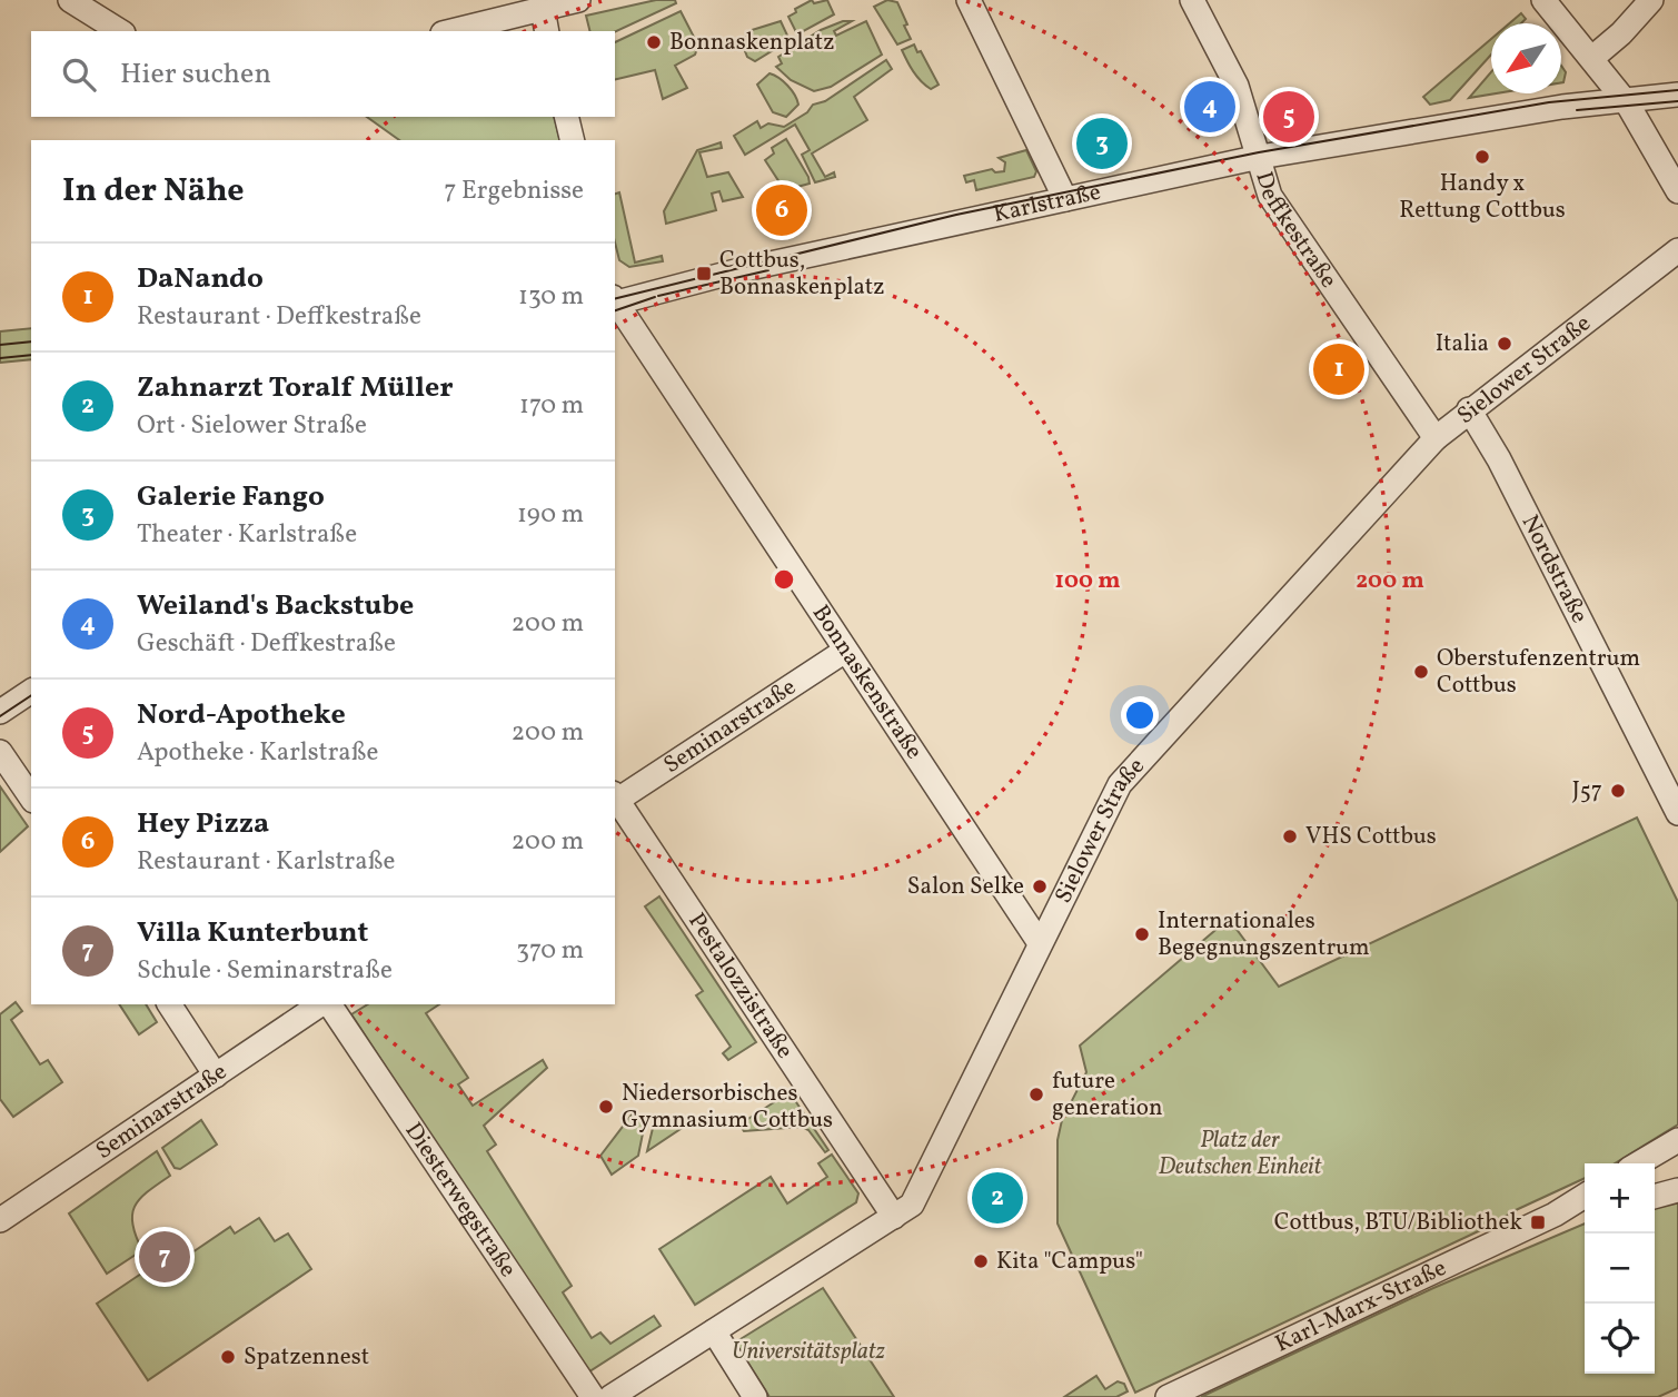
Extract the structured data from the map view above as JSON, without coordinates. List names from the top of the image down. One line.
{"streets":{"street":["Karlstraße","Deffkestraße","Sielower Straße","Nordstraße","Bonnaskenstraße","Seminarstraße","Pestalozzistraße","Diesterwegstraße","Karl-Marx-Straße"]},"crossings":[["Karlstraße","Deffkestraße"],["Deffkestraße","Sielower Straße"],["Sielower Straße","Nordstraße"],["Sielower Straße","Bonnaskenstraße"],["Sielower Straße","Pestalozzistraße"],["Bonnaskenstraße","Seminarstraße"],["Seminarstraße","Pestalozzistraße"]],"parks":["Platz der Deutschen Einheit","Universitätsplatz"],"places":{"other":["Bonnaskenplatz","Handy x Rettung Cottbus","Italia","Oberstufenzentrum Cottbus","J57","VHS Cottbus","Salon Selke","Internationales Begegnungszentrum","future generation","Niedersorbisches Gymnasium Cottbus","Kita \"Campus\"","Spatzennest"],"transit":["Cottbus, Bonnaskenplatz","Cottbus, BTU/Bibliothek"]},"north":"bottom left","page":{"search":"Hier suchen","pins":["4","5","3","6","1","2","7"],"heading":["In der Nähe","7 Ergebnisse"],"list":[{"mark":"1","name":"DaNando","note":"Restaurant · Deffkestraße","value":"130 m"},{"mark":"2","name":"Zahnarzt Toralf Müller","note":"Ort · Sielower Straße","value":"170 m"},{"mark":"3","name":"Galerie Fango","note":"Theater · Karlstraße","value":"190 m"},{"mark":"4","name":"Weiland's Backstube","note":"Geschäft · Deffkestraße","value":"200 m"},{"mark":"5","name":"Nord-Apotheke","note":"Apotheke · Karlstraße","value":"200 m"},{"mark":"6","name":"Hey Pizza","note":"Restaurant · Karlstraße","value":"200 m"},{"mark":"7","name":"Villa Kunterbunt","note":"Schule · Seminarstraße","value":"370 m"}],"map_buttons":["+","−"]},"rings":["100 m","200 m"]}
